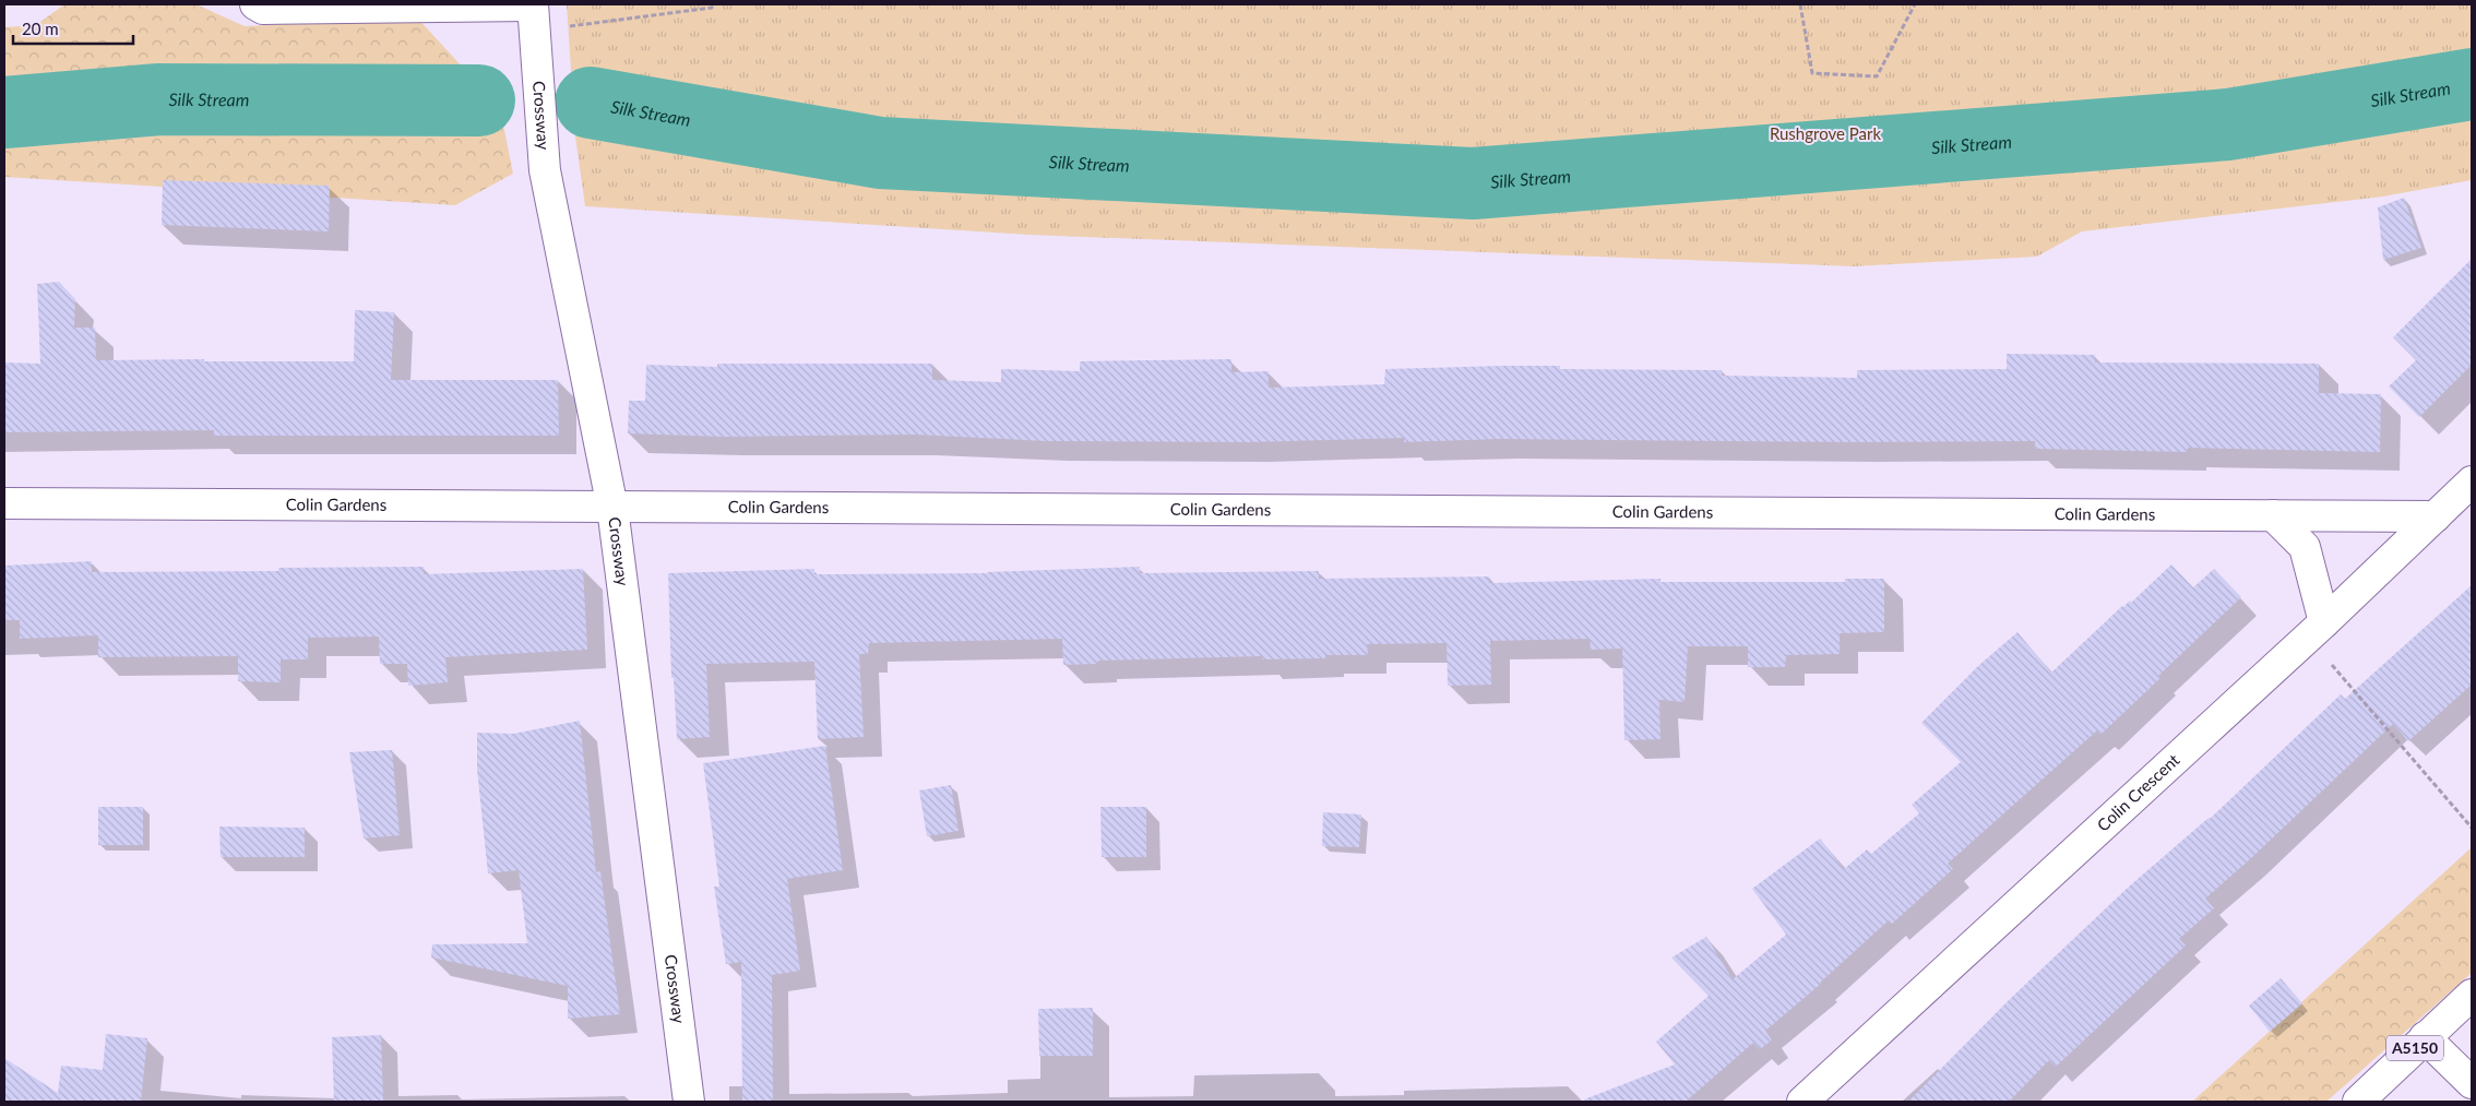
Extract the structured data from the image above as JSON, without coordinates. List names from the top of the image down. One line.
{"streets":{"street":["Crossway","Colin Gardens","Colin Crescent","A5150"]},"crossings":[["Crossway","Colin Gardens"],["Colin Gardens","Colin Crescent"]],"water":["Silk Stream"],"parks":["Rushgrove Park"],"scale_bar":"20 m"}
